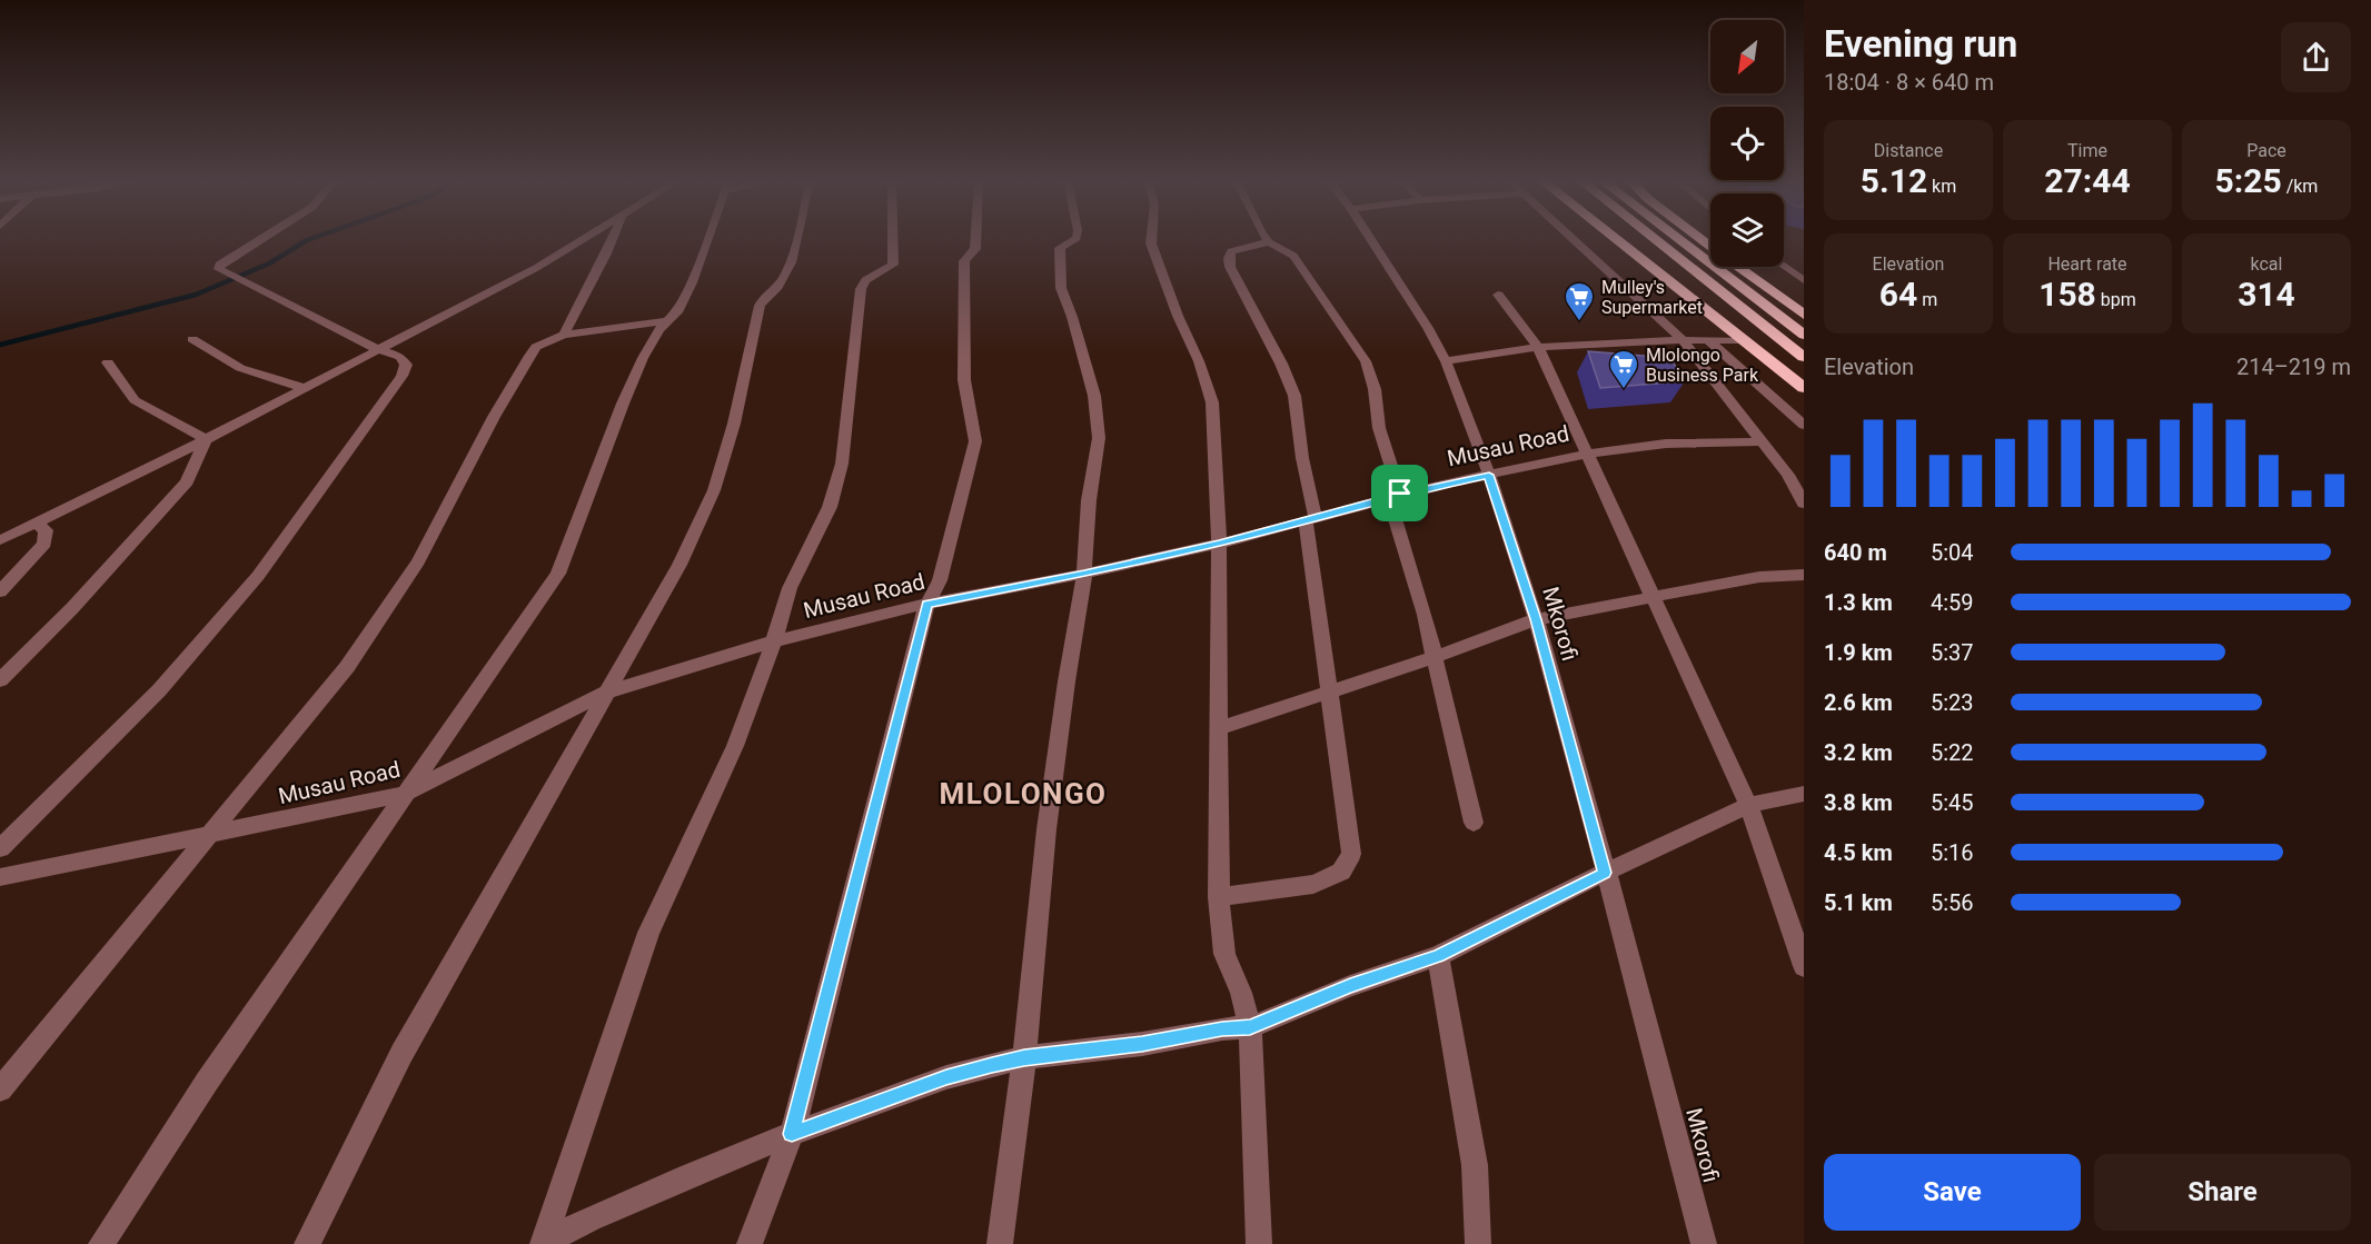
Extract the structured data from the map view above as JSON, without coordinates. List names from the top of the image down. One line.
{"streets":{"street":["Musau Road","Mkorofi"]},"crossings":[["Musau Road","Mkorofi"]],"districts":["MLOLONGO"],"places":{"supermarket":["Mulley's Supermarket","Mlolongo Business Park"]},"north":"bottom left","page":{"heading":["Evening run","18:04 · 8 × 640 m"],"stats":[["Distance","5.12 km"],["Time","27:44"],["Pace","5:25 /km"],["Elevation","64 m"],["Heart rate","158 bpm"],["kcal","314"]],"chart":["Elevation","214–219 m"],"list":[{"name":"640 m","note":"5:04"},{"name":"1.3 km","note":"4:59"},{"name":"1.9 km","note":"5:37"},{"name":"2.6 km","note":"5:23"},{"name":"3.2 km","note":"5:22"},{"name":"3.8 km","note":"5:45"},{"name":"4.5 km","note":"5:16"},{"name":"5.1 km","note":"5:56"}],"buttons":["Save","Share"]}}
